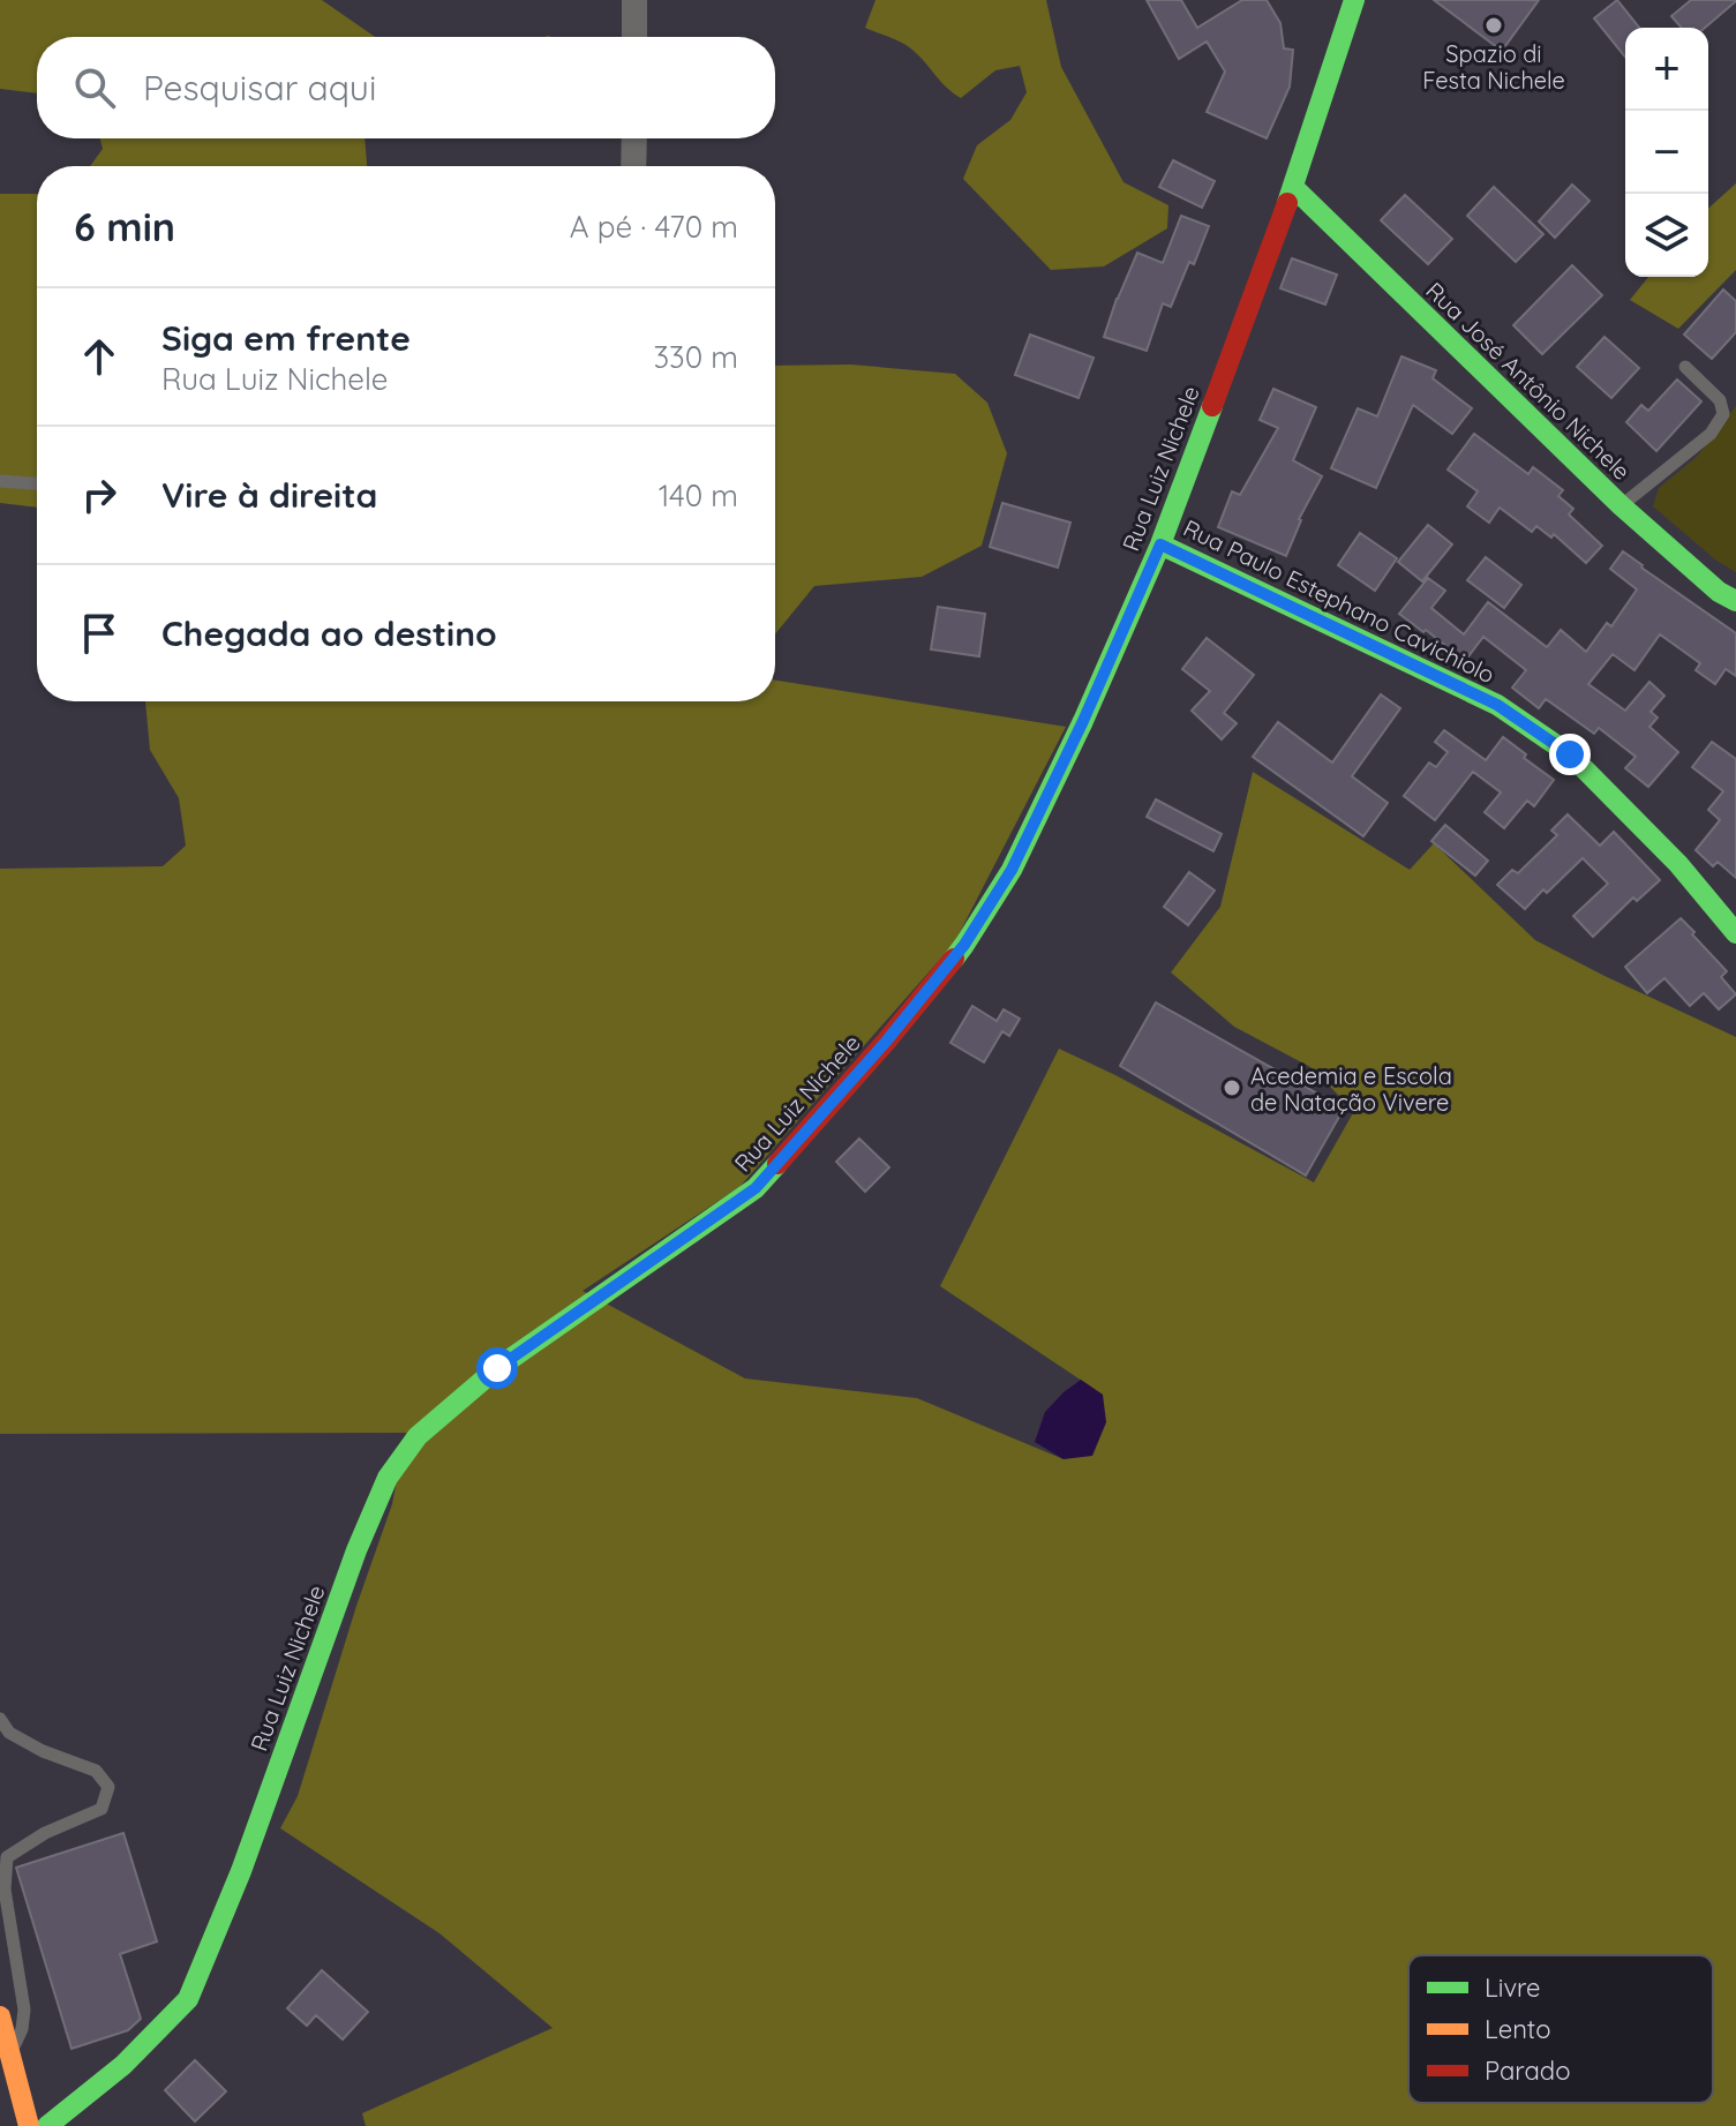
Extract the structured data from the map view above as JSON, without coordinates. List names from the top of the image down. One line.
{"streets":{"street":["Rua José Antônio Nichele","Rua Luiz Nichele","Rua Paulo Estephano Cavichiolo"]},"crossings":[["Rua José Antônio Nichele","Rua Luiz Nichele"],["Rua Luiz Nichele","Rua Paulo Estephano Cavichiolo"]],"places":["Spazio di Festa Nichele","Acedemia e Escola de Natação Vivere"],"legend":["Livre","Lento","Parado"],"page":{"map_buttons":["+","−"],"search":"Pesquisar aqui","heading":["6 min","A pé · 470 m"],"list":[["Siga em frente","Rua Luiz Nichele","330 m"],["Vire à direita","140 m"],"Chegada ao destino"]}}
